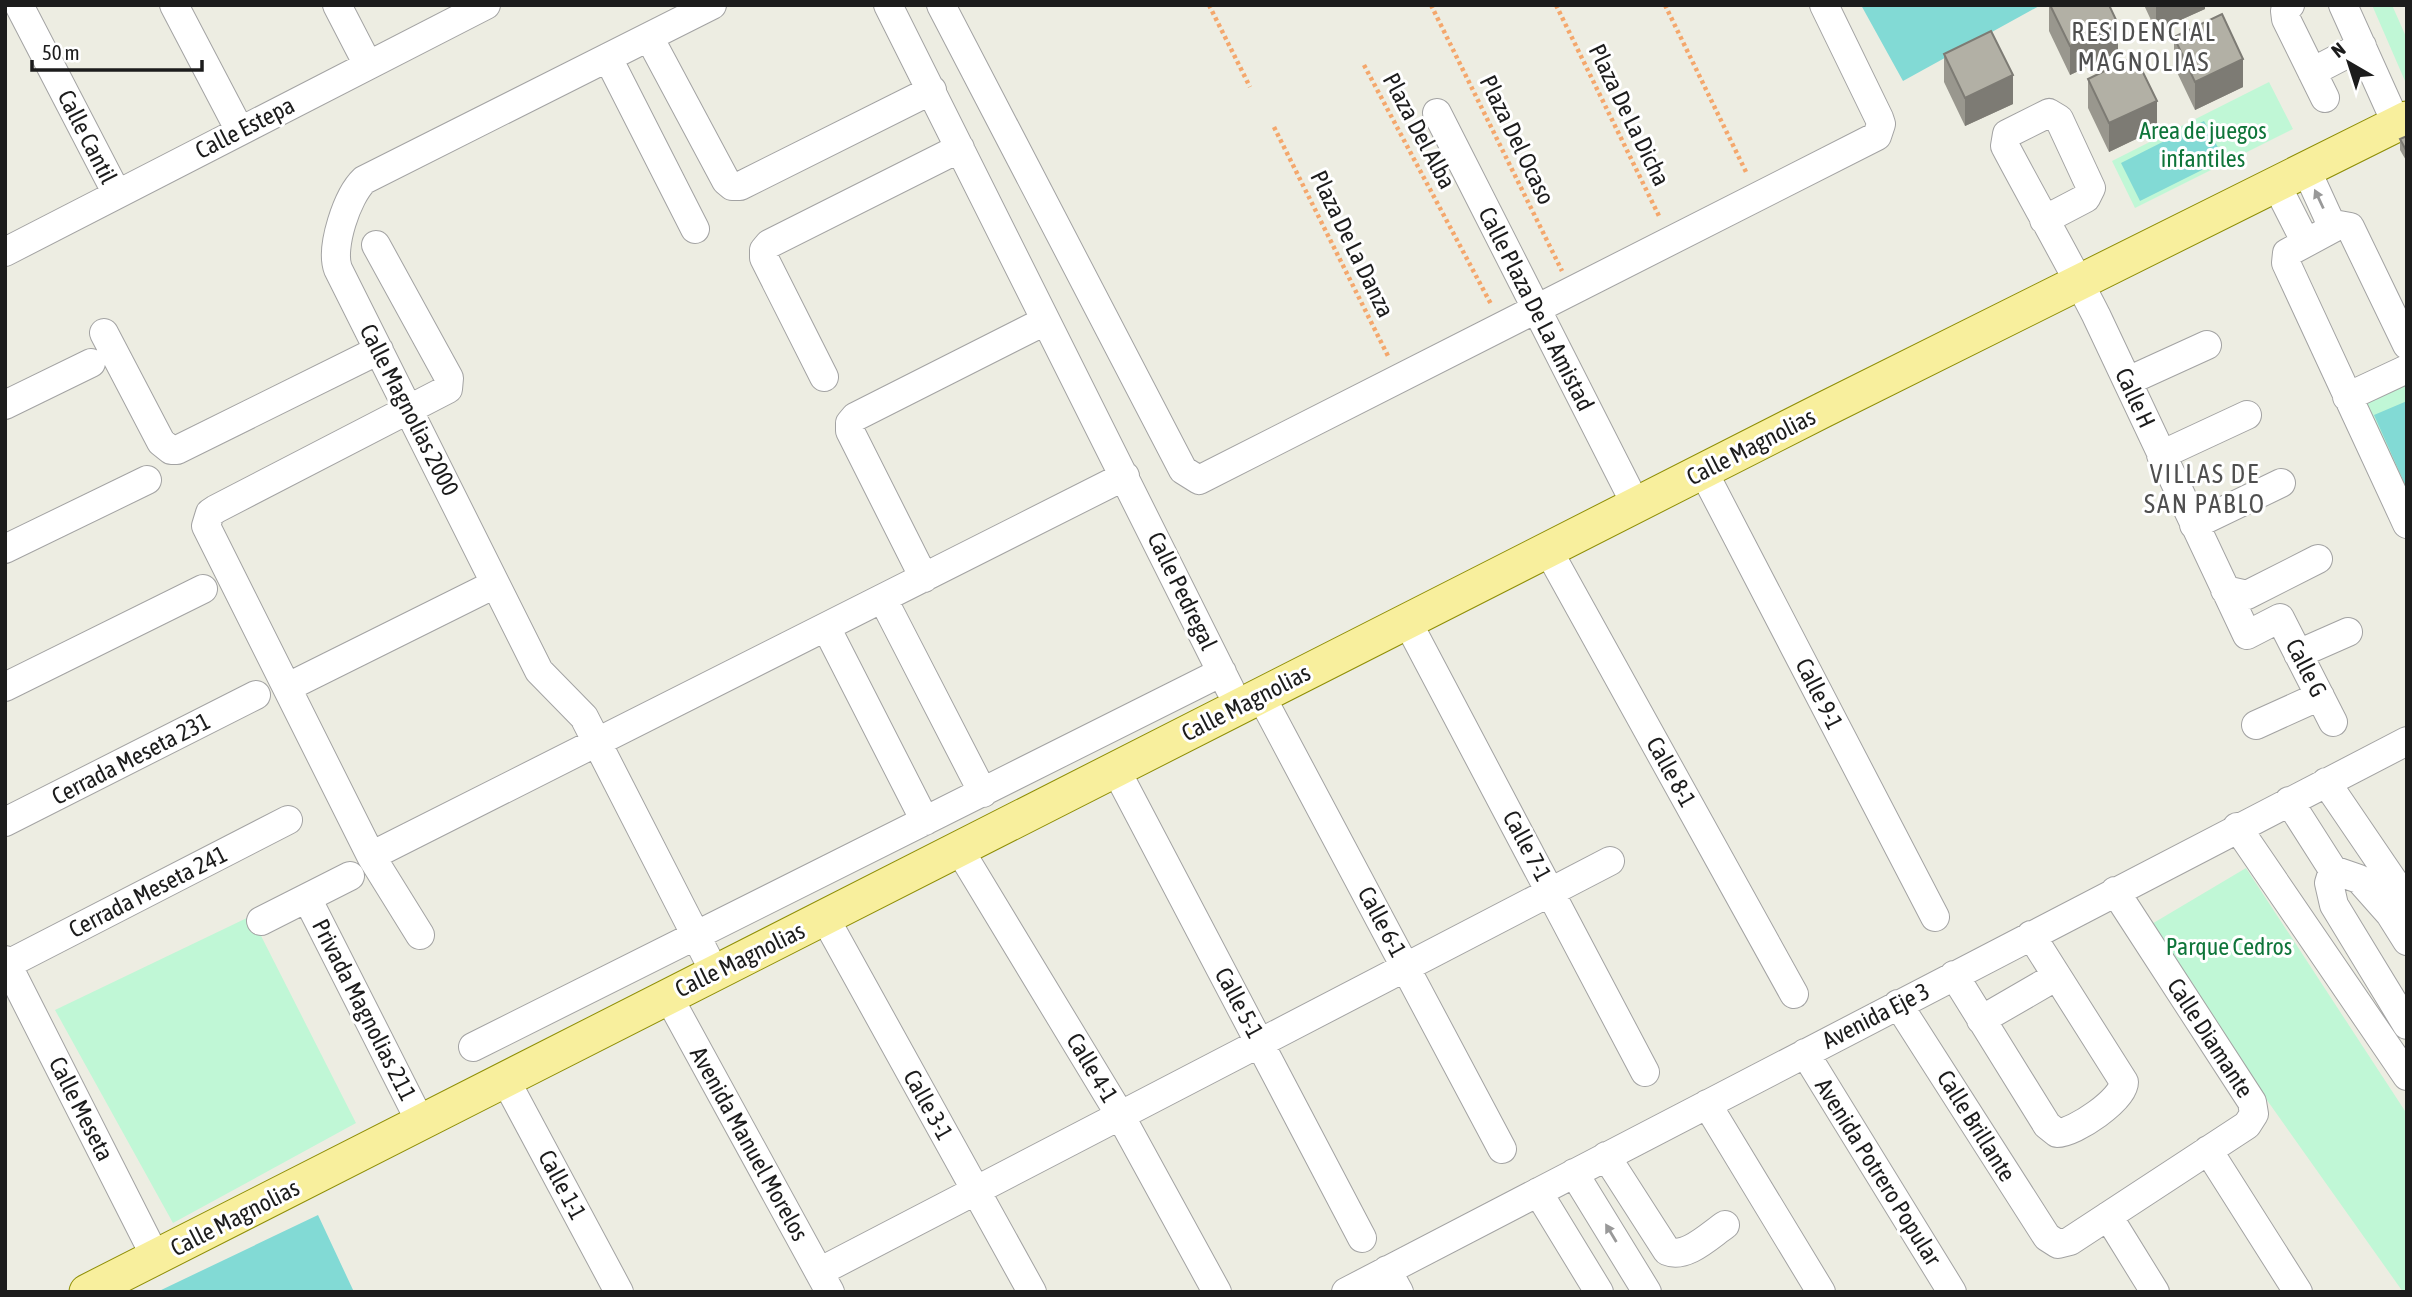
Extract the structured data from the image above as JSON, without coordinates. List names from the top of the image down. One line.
{"streets":{"main road":["Calle Magnolias"],"street":["Calle Estepa","Calle Cantil","Calle Plaza De La Amistad","Calle H","Calle Magnolias 2000","Calle Pedregal","Calle G","Calle 9-1","Cerrada Meseta 231","Calle 8-1","Calle 7-1","Cerrada Meseta 241","Calle 6-1","Calle 5-1","Privada Magnolias 211","Avenida Eje 3","Calle Diamante","Calle 4-1","Calle 3-1","Calle Meseta","Calle Brillante","Avenida Manuel Morelos","Avenida Potrero Popular","Calle 1-1"],"path":["Plaza De La Dicha","Plaza Del Alba","Plaza Del Ocaso","Plaza De La Danza"]},"crossings":[["Calle Estepa","Calle Cantil"],["Calle Plaza De La Amistad","Calle Magnolias"],["Calle H","Calle Magnolias"],["Calle H","Calle G"],["Calle Magnolias 2000","Calle Magnolias"],["Calle Magnolias","Calle Pedregal"],["Calle Magnolias","Calle 9-1"],["Calle Magnolias","Calle 8-1"],["Calle Magnolias","Calle 7-1"],["Calle Magnolias","Calle 6-1"],["Calle Magnolias","Calle 5-1"],["Calle Magnolias","Privada Magnolias 211"],["Calle Magnolias","Calle 4-1"],["Calle Magnolias","Calle 3-1"],["Calle Magnolias","Calle Meseta"],["Calle Magnolias","Avenida Manuel Morelos"],["Calle Magnolias","Calle 1-1"],["Calle Pedregal","Calle 6-1"],["Cerrada Meseta 241","Calle Meseta"],["Avenida Eje 3","Calle Diamante"],["Avenida Eje 3","Calle Brillante"],["Avenida Eje 3","Avenida Potrero Popular"]],"districts":["RESIDENCIAL MAGNOLIAS","VILLAS DE SAN PABLO"],"parks":["Area de juegos infantiles","Parque Cedros"],"scale_bar":"50 m","north":"top left"}
